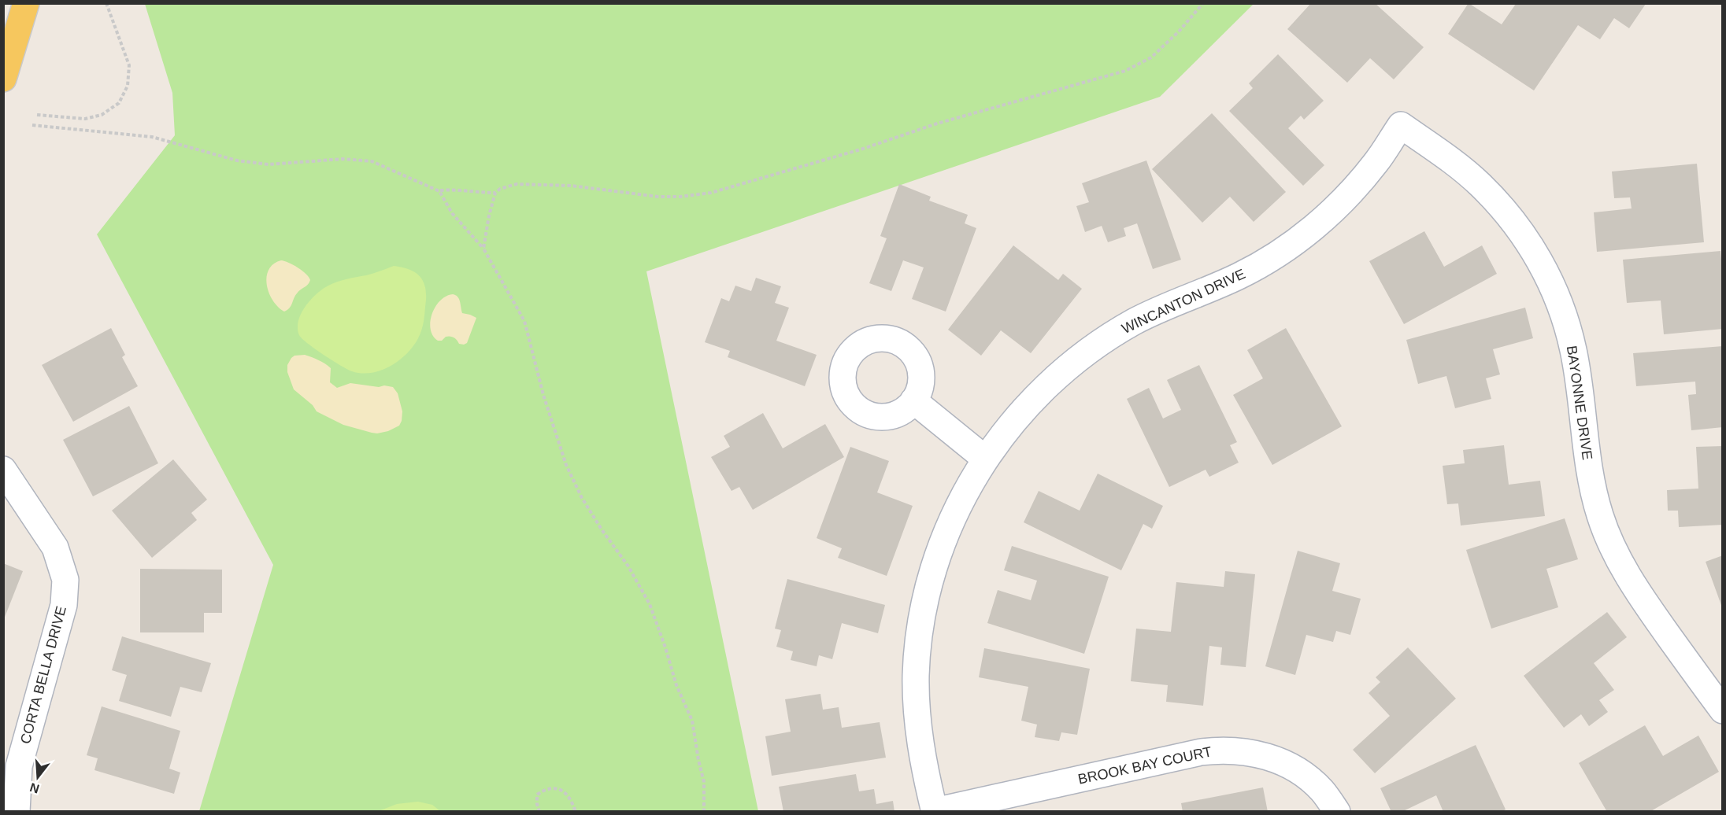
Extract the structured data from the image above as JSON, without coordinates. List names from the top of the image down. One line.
{"streets":{"street":["WINCANTON DRIVE","BAYONNE DRIVE","CORTA BELLA DRIVE","BROOK BAY COURT"]},"crossings":[["WINCANTON DRIVE","BAYONNE DRIVE"],["WINCANTON DRIVE","BROOK BAY COURT"]],"north":"bottom"}
